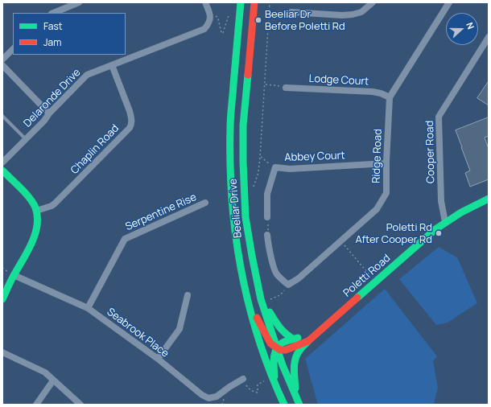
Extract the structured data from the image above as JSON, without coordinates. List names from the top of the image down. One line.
{"streets":{"main road":["Beeliar Drive","Poletti Road"],"street":["Lodge Court","Delaronde Drive","Chaplin Road","Cooper Road","Ridge Road","Abbey Court","Serpentine Rise","Seabrook Place"]},"crossings":[["Lodge Court","Ridge Road"],["Delaronde Drive","Chaplin Road"],["Cooper Road","Poletti Road"],["Ridge Road","Abbey Court"],["Beeliar Drive","Poletti Road"],["Serpentine Rise","Seabrook Place"]],"places":["Beeliar Dr Before Poletti Rd","Poletti Rd After Cooper Rd"],"legend":["Fast","Jam"],"north":"right"}
